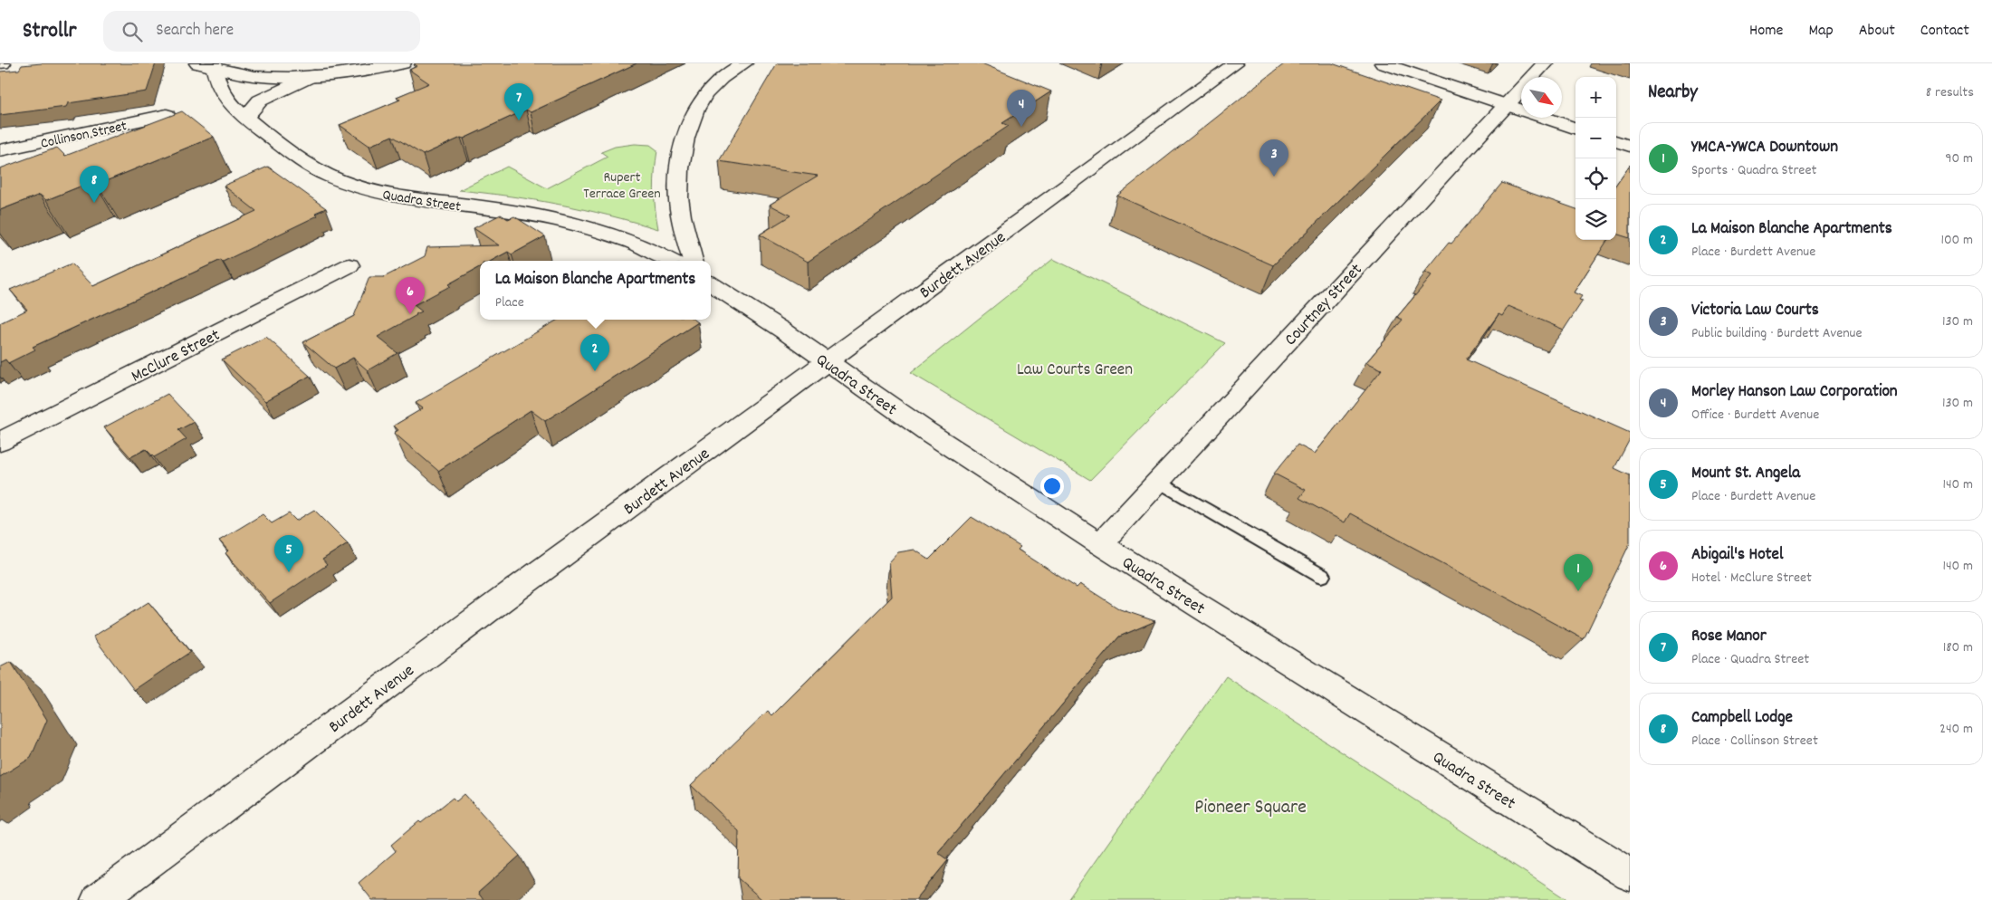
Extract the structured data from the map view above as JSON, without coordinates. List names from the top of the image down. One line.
{"streets":{"street":["Collinson Street","Quadra Street","Burdett Avenue","Courtney Street","McClure Street"]},"crossings":[["Quadra Street","Burdett Avenue"],["Quadra Street","Courtney Street"]],"parks":["Rupert Terrace Green","Law Courts Green","Pioneer Square"],"north":"bottom right","page":{"header":"Strollr","search":"Search here","nav":["Home","Map","About","Contact"],"heading":["Nearby","8 results"],"map_buttons":["+","−"],"pins":["7","4","3","8","6","2","5","1"],"list":[{"mark":"1","name":"YMCA-YWCA Downtown","note":"Sports · Quadra Street","value":"90 m"},{"mark":"2","name":"La Maison Blanche Apartments","note":"Place · Burdett Avenue","value":"100 m"},{"mark":"3","name":"Victoria Law Courts","note":"Public building · Burdett Avenue","value":"130 m"},{"mark":"4","name":"Morley Hanson Law Corporation","note":"Office · Burdett Avenue","value":"130 m"},{"mark":"5","name":"Mount St. Angela","note":"Place · Burdett Avenue","value":"140 m"},{"mark":"6","name":"Abigail's Hotel","note":"Hotel · McClure Street","value":"140 m"},{"mark":"7","name":"Rose Manor","note":"Place · Quadra Street","value":"180 m"},{"mark":"8","name":"Campbell Lodge","note":"Place · Collinson Street","value":"240 m"}],"popup":["La Maison Blanche Apartments","Place"]}}
